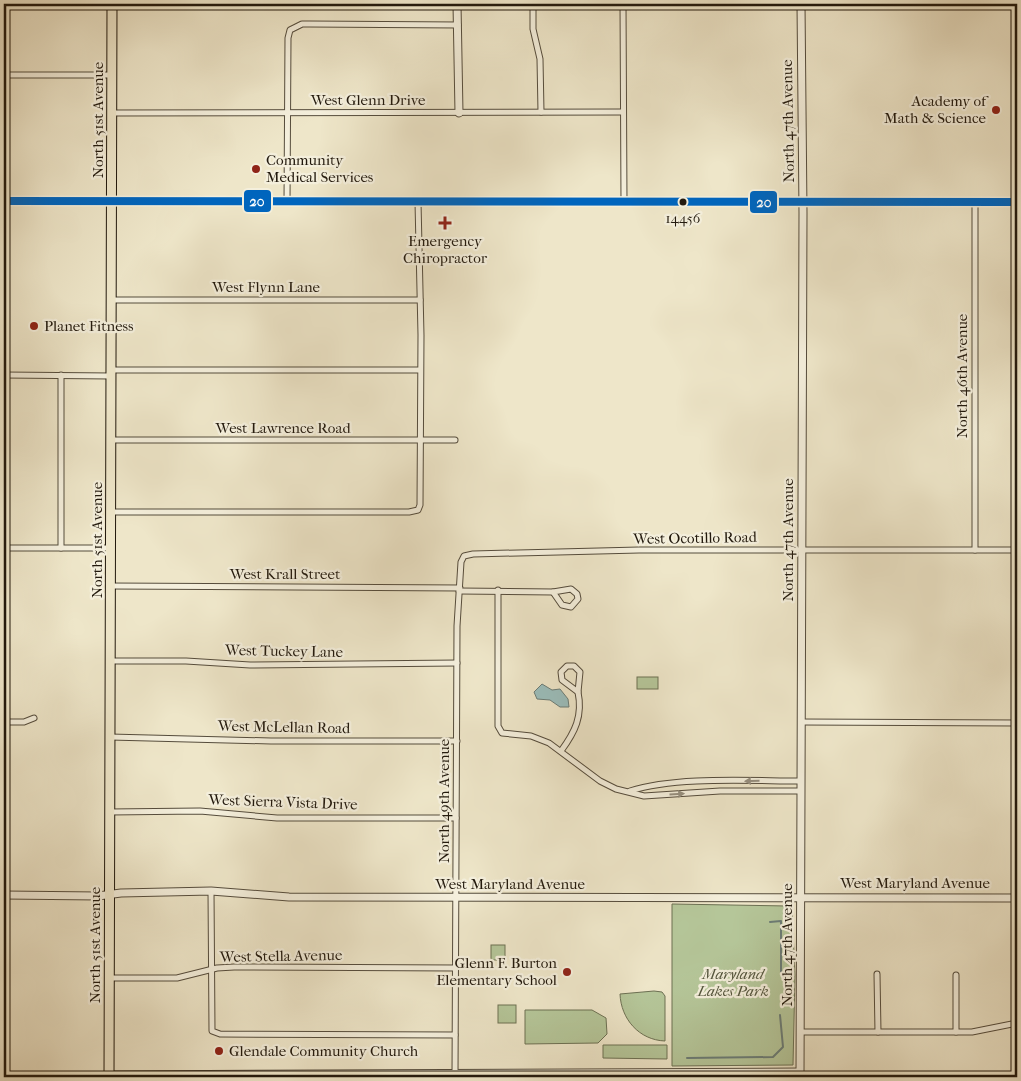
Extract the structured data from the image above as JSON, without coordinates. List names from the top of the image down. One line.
{"streets":{"main road":["North 51st Avenue"],"street":["West Glenn Drive","North 47th Avenue","West Flynn Lane","North 46th Avenue","West Lawrence Road","West Ocotillo Road","West Krall Street","West Tuckey Lane","West McLellan Road","North 49th Avenue","West Sierra Vista Drive","West Maryland Avenue","West Stella Avenue"]},"crossings":[["West Glenn Drive","North 51st Avenue"],["North 51st Avenue","West Flynn Lane"],["North 51st Avenue","West Lawrence Road"],["North 51st Avenue","West Krall Street"],["North 51st Avenue","West Tuckey Lane"],["North 51st Avenue","West McLellan Road"],["North 51st Avenue","West Sierra Vista Drive"],["North 51st Avenue","West Maryland Avenue"],["North 51st Avenue","West Stella Avenue"],["North 47th Avenue","West Ocotillo Road"],["North 47th Avenue","West Maryland Avenue"],["North 46th Avenue","West Ocotillo Road"],["West Ocotillo Road","North 49th Avenue"],["West Krall Street","North 49th Avenue"],["West Tuckey Lane","North 49th Avenue"],["West McLellan Road","North 49th Avenue"],["North 49th Avenue","West Sierra Vista Drive"],["North 49th Avenue","West Maryland Avenue"],["North 49th Avenue","West Stella Avenue"]],"parks":["Maryland Lakes Park"],"places":{"other":["Academy of Math & Science","Community Medical Services","14456","Planet Fitness","Glenn F. Burton Elementary School","Glendale Community Church"],"health":["Emergency Chiropractor"]},"lines":["transit line 20"]}
